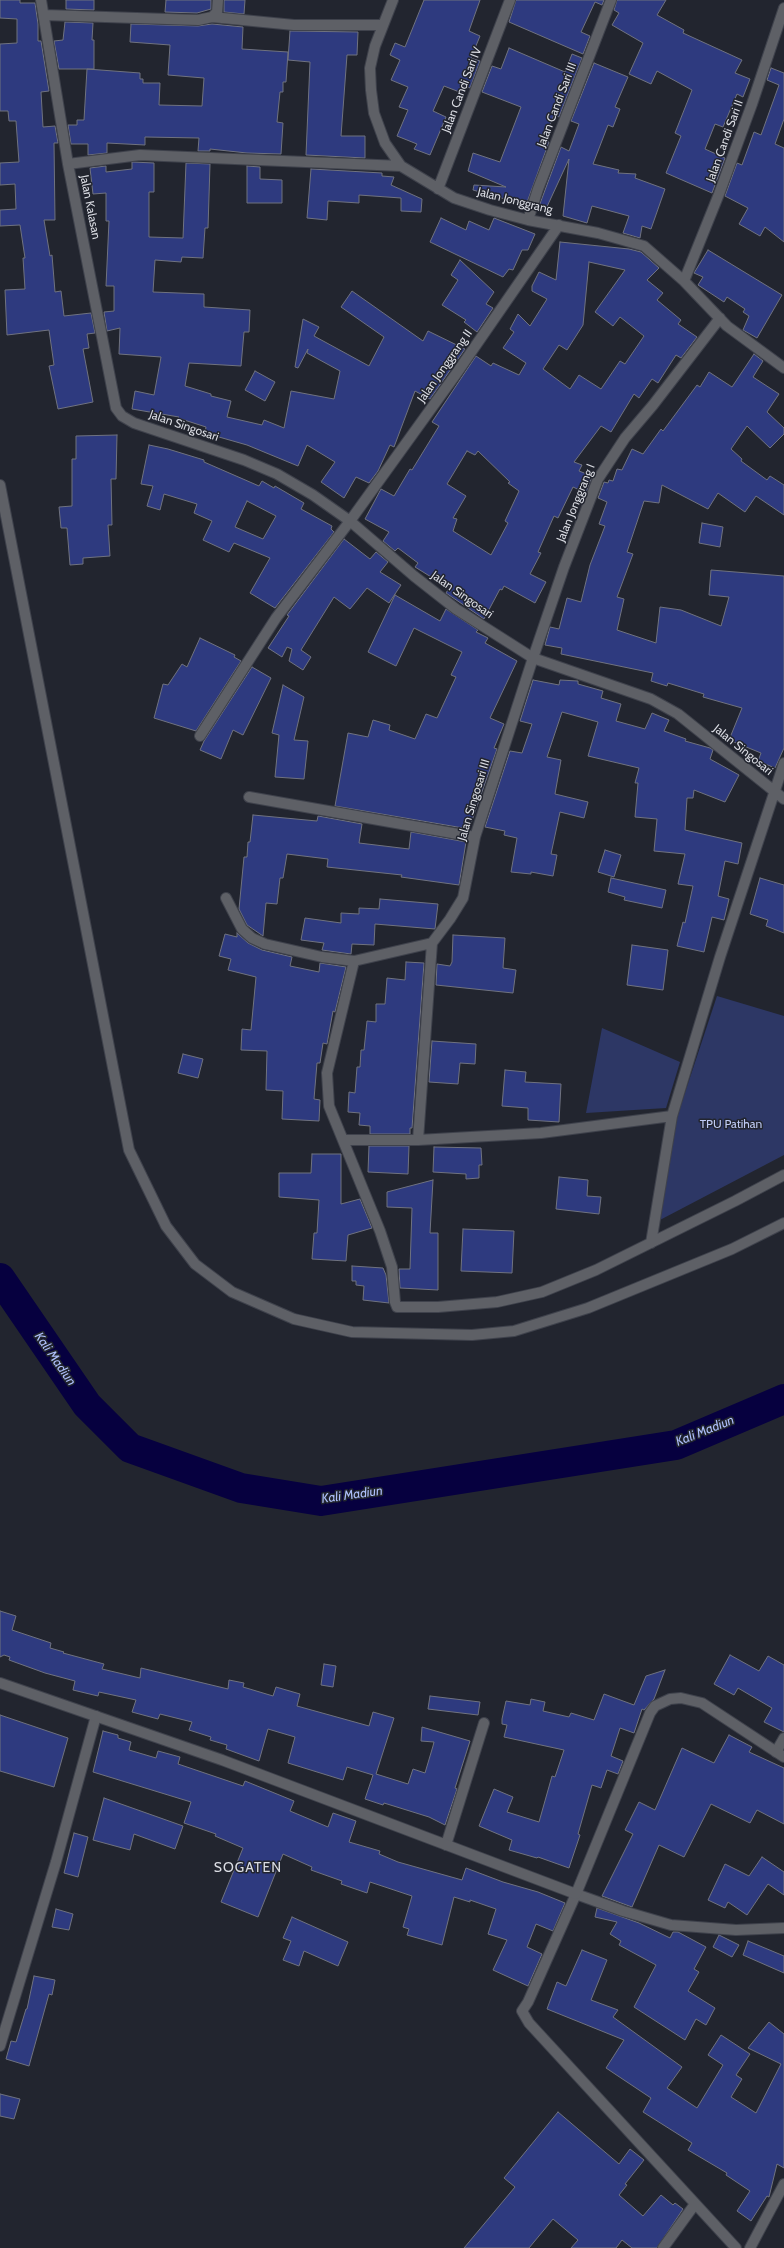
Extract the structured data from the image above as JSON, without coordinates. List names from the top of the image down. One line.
{"streets":{"street":["Jalan Candi Sari IV","Jalan Candi Sari III","Jalan Candi Sari II","Jalan Jonggrang","Jalan Kalasan","Jalan Jonggrang II","Jalan Singosari","Jalan Jonggrang I","Jalan Singosari III"]},"crossings":[["Jalan Candi Sari IV","Jalan Jonggrang"],["Jalan Candi Sari III","Jalan Jonggrang"],["Jalan Candi Sari II","Jalan Jonggrang"],["Jalan Jonggrang","Jalan Jonggrang II"],["Jalan Jonggrang","Jalan Jonggrang I"],["Jalan Kalasan","Jalan Singosari"],["Jalan Jonggrang II","Jalan Singosari"],["Jalan Singosari","Jalan Jonggrang I"],["Jalan Singosari","Jalan Singosari III"],["Jalan Jonggrang I","Jalan Singosari III"]],"districts":["SOGATEN"],"water":["Kali Madiun"],"parks":["TPU Patihan"]}
